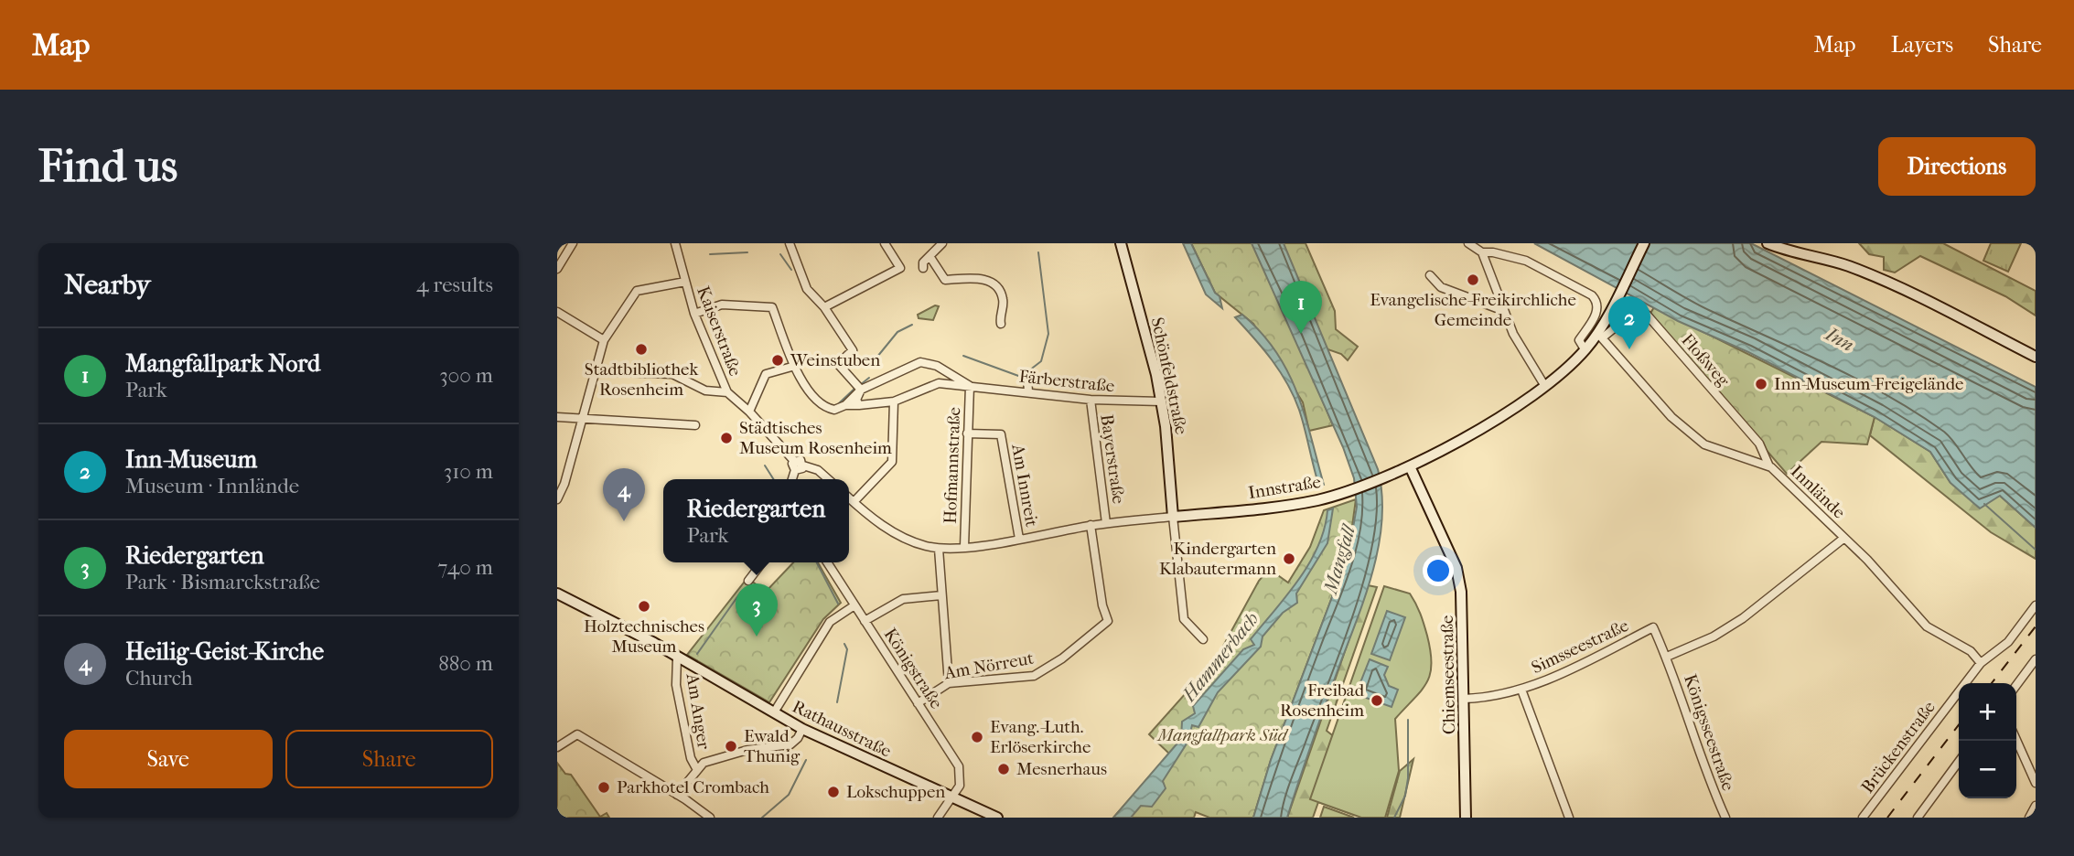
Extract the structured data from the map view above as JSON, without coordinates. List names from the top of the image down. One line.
{"streets":{"main road":["Schönfeldstraße","Innstraße","Chiemseestraße","Rathausstraße"],"street":["Kaiserstraße","Floßweg","Färberstraße","Bayerstraße","Hofmannstraße","Am Innreit","Innlände","Simsseestraße","Am Nörreut","Königstraße","Am Anger","Königsseestraße","Brückenstraße"]},"crossings":[["Floßweg","Innstraße"],["Floßweg","Innlände"],["Schönfeldstraße","Färberstraße"],["Schönfeldstraße","Innstraße"],["Färberstraße","Bayerstraße"],["Färberstraße","Hofmannstraße"],["Bayerstraße","Innstraße"],["Hofmannstraße","Am Innreit"],["Hofmannstraße","Innstraße"],["Am Innreit","Innstraße"],["Innstraße","Innlände"],["Innstraße","Am Nörreut"],["Innstraße","Chiemseestraße"],["Innlände","Brückenstraße"],["Simsseestraße","Chiemseestraße"],["Simsseestraße","Königsseestraße"],["Am Nörreut","Königstraße"],["Königstraße","Rathausstraße"],["Am Anger","Rathausstraße"]],"water":["Inn","Mangfall","Hammerbach"],"parks":["Mangfallpark Süd"],"places":["Evangelische-Freikirchliche Gemeinde","Stadtbibliothek Rosenheim","Weinstuben","Inn-Museum-Freigelände","Städtisches Museum Rosenheim","Kindergarten Klabautermann","Holztechnisches Museum","Freibad Rosenheim","Evang.-Luth. Erlöserkirche","Ewald Thunig","Mesnerhaus","Parkhotel Crombach","Lokschuppen"],"page":{"header":"Map","nav":["Map","Layers","Share"],"buttons":["Directions",["Save","Share"]],"title":"Find us","heading":["Nearby","4 results"],"pins":["1","2","4","3"],"list":[{"mark":"1","name":"Mangfallpark Nord","note":"Park","value":"300 m"},{"mark":"2","name":"Inn-Museum","note":"Museum · Innlände","value":"310 m"},{"mark":"3","name":"Riedergarten","note":"Park · Bismarckstraße","value":"740 m"},{"mark":"4","name":"Heilig-Geist-Kirche","note":"Church","value":"880 m"}],"popup":["Riedergarten","Park"],"map_buttons":["+","−"]}}
